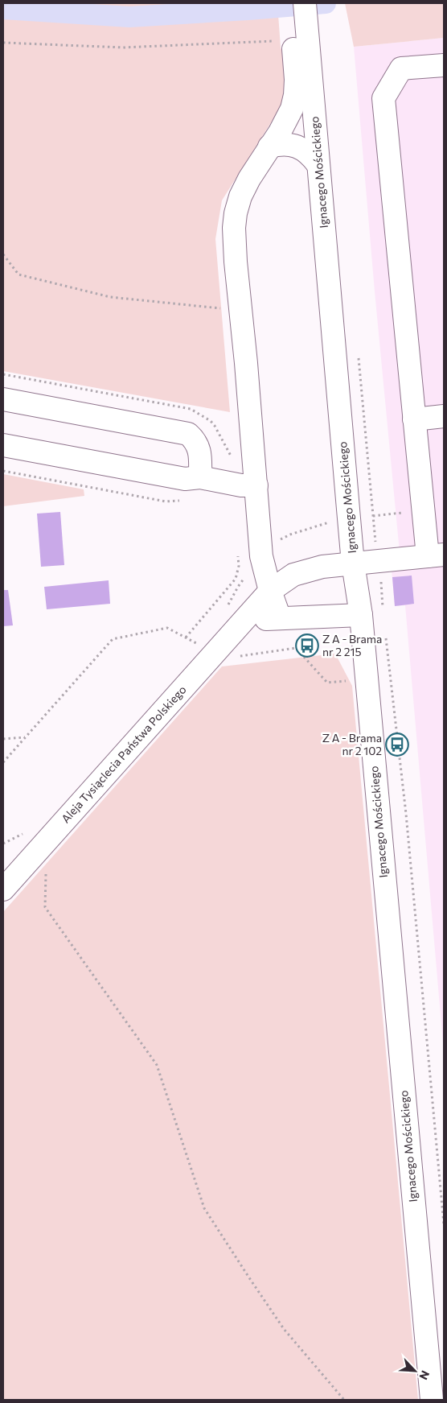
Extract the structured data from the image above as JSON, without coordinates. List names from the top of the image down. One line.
{"streets":{"street":["Ignacego Mościckiego","Aleja Tysiąclecia Państwa Polskiego"]},"crossings":[["Ignacego Mościckiego","Aleja Tysiąclecia Państwa Polskiego"]],"places":{"bus stop":["Z A - Brama nr 2 215","Z A - Brama nr 2 102"]},"north":"bottom right"}
